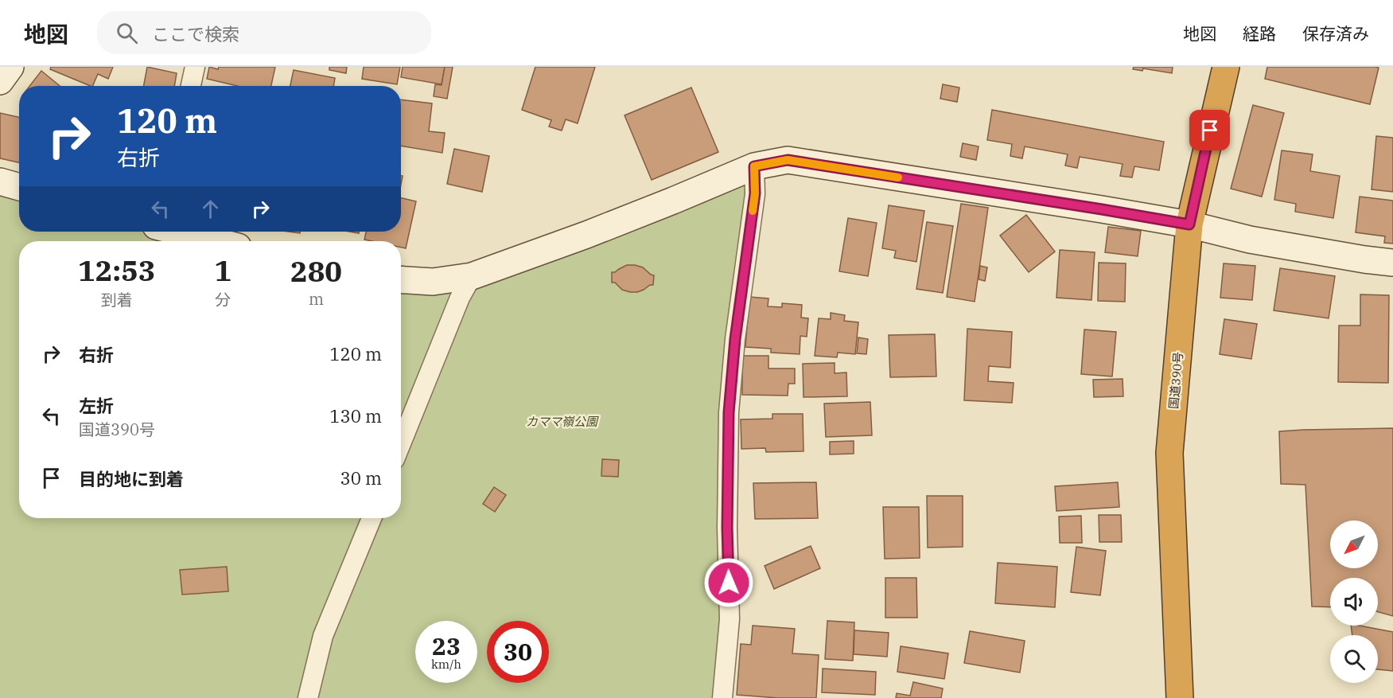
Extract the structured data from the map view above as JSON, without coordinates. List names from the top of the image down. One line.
{"streets":{"highway":["国道390号"]},"parks":["カママ嶺公園"],"north":"bottom left","page":{"header":"地図","search":"ここで検索","nav":["地図","経路","保存済み"],"turn":["120 m","右折"],"eta":["12:53","到着","1","分","280","m"],"list":[{"name":"右折","value":"120 m"},{"name":"左折","note":"国道390号","value":"130 m"},{"name":"目的地に到着","value":"30 m"}],"speed":"23 km/h","limit":"30"}}
